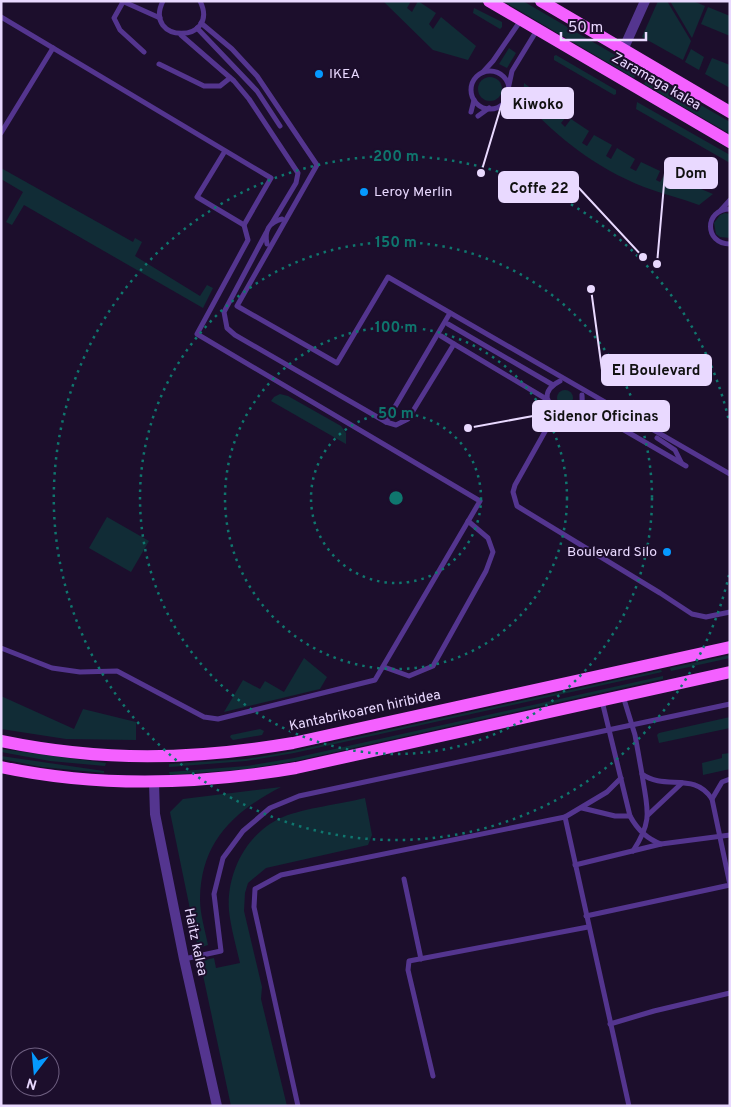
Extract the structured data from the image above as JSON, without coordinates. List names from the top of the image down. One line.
{"streets":{"main road":["Zaramaga kalea","Kantabrikoaren hiribidea"],"street":["Haitz kalea"]},"places":["IKEA","Kiwoko","Leroy Merlin","Coffe 22","Dom","El Boulevard","Sidenor Oficinas","Boulevard Silo"],"scale_bar":"50 m","north":"bottom","rings":["200 m","150 m","100 m","50 m"]}
